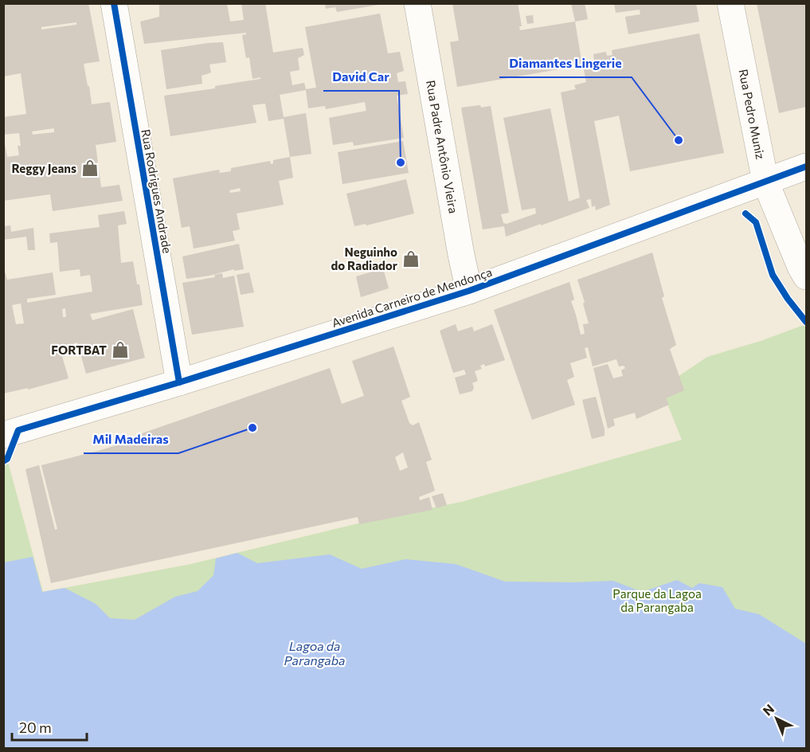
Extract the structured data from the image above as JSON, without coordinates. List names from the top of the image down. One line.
{"streets":{"street":["Rua Pedro Muniz","Rua Padre Antônio Vieira","Rua Rodrigues Andrade","Avenida Carneiro de Mendonça"]},"crossings":[["Rua Pedro Muniz","Avenida Carneiro de Mendonça"],["Rua Padre Antônio Vieira","Avenida Carneiro de Mendonça"],["Rua Rodrigues Andrade","Avenida Carneiro de Mendonça"]],"water":["Lagoa da Parangaba"],"parks":["Parque da Lagoa da Parangaba"],"places":{"other":["Diamantes Lingerie","David Car","Mil Madeiras"],"shop":["Reggy Jeans","Neguinho do Radiador","FORTBAT"]},"scale_bar":"20 m","north":"top left"}
